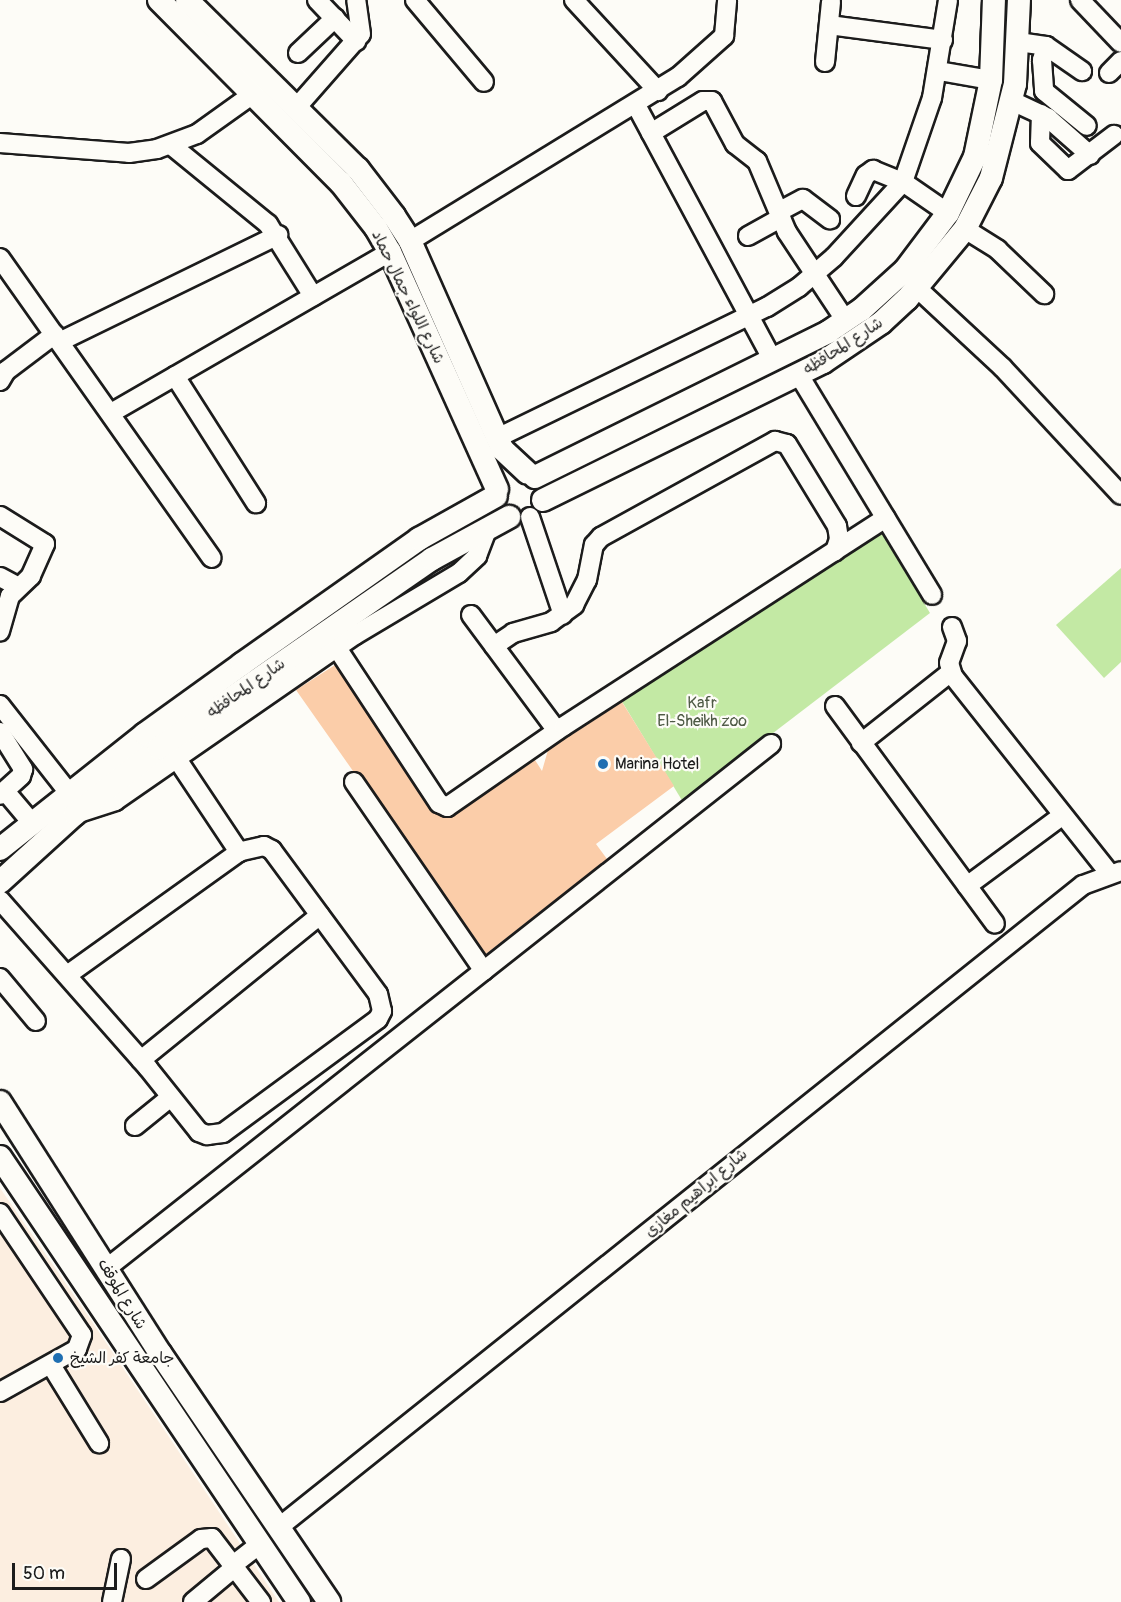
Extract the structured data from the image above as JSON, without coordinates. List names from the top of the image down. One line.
{"streets":{"main road":["شارع اللواء جمال حماد","شارع المحافظه","شارع الموقف"],"street":["شارع ابراهيم مغازى"]},"crossings":[["شارع اللواء جمال حماد","شارع المحافظه"],["شارع ابراهيم مغازى","شارع الموقف"]],"parks":["Kafr El-Sheikh zoo"],"places":["Marina Hotel","جامعة كفر الشيخ"],"scale_bar":"50 m"}
